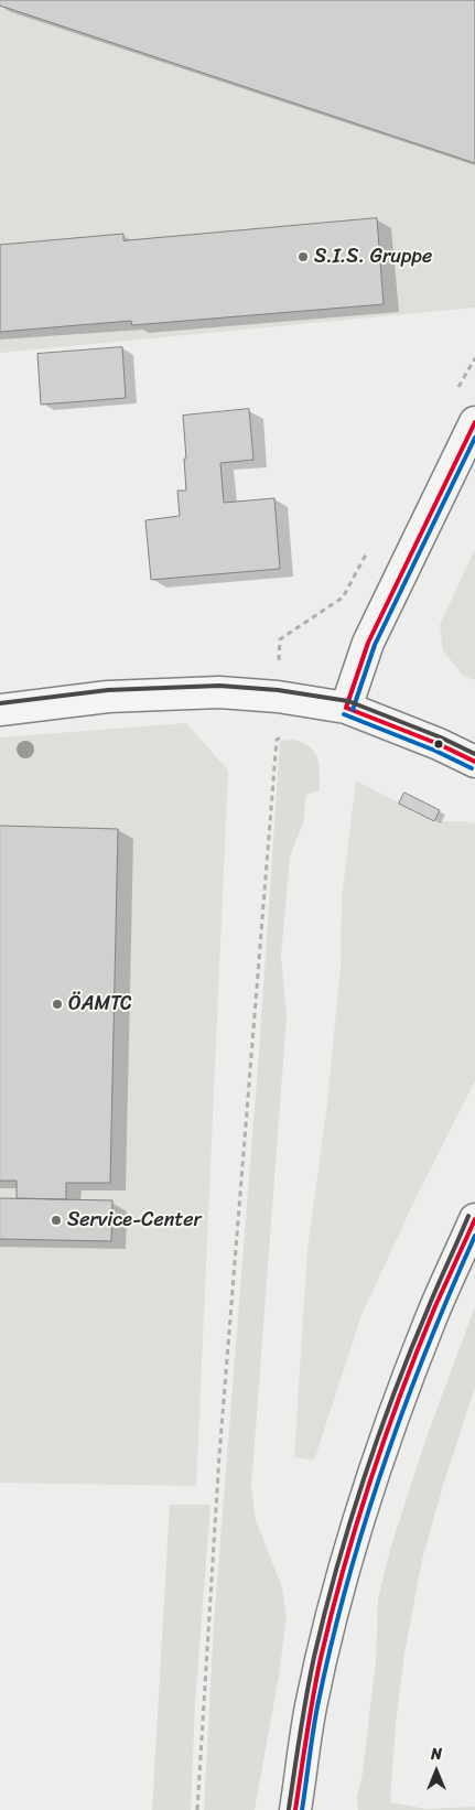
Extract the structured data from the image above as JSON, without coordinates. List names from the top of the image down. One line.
{"places":["S.I.S. Gruppe","ÖAMTC","Service-Center"],"north":"top"}
